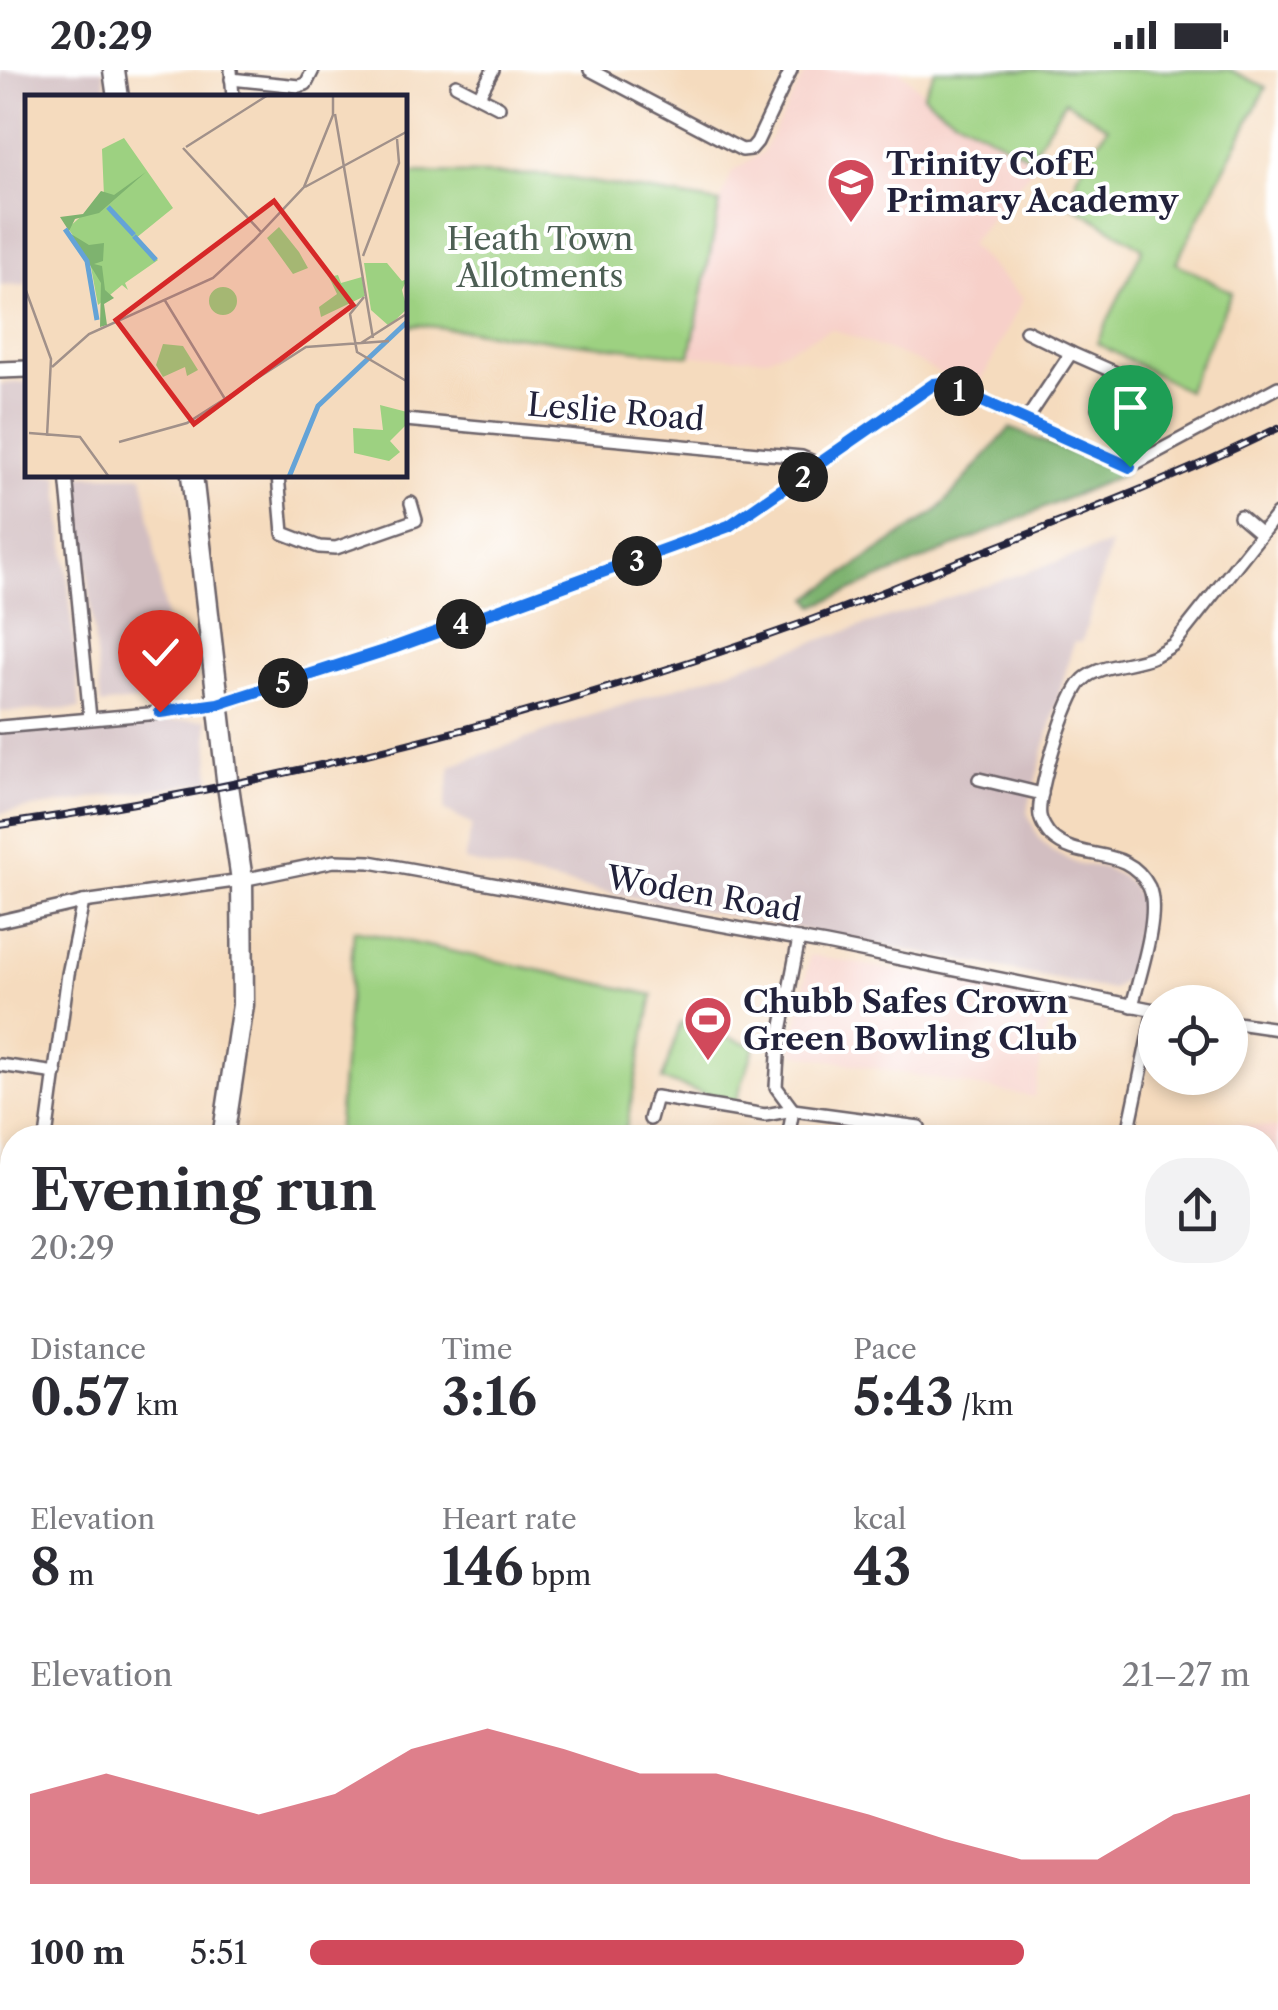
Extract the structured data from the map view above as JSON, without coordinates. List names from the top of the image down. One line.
{"streets":{"street":["Leslie Road","Woden Road"]},"parks":["Heath Town Allotments"],"places":{"school or university":["Trinity CofE Primary Academy"],"sports":["Chubb Safes Crown Green Bowling Club"]},"page":{"status":"20:29","pins":["1","2","3","4","5"],"heading":["Evening run","20:29"],"stats":[["Distance","0.57 km"],["Time","3:16"],["Pace","5:43 /km"],["Elevation","8 m"],["Heart rate","146 bpm"],["kcal","43"]],"chart":["Elevation","21–27 m"],"list":[{"name":"100 m","note":"5:51"}]}}
